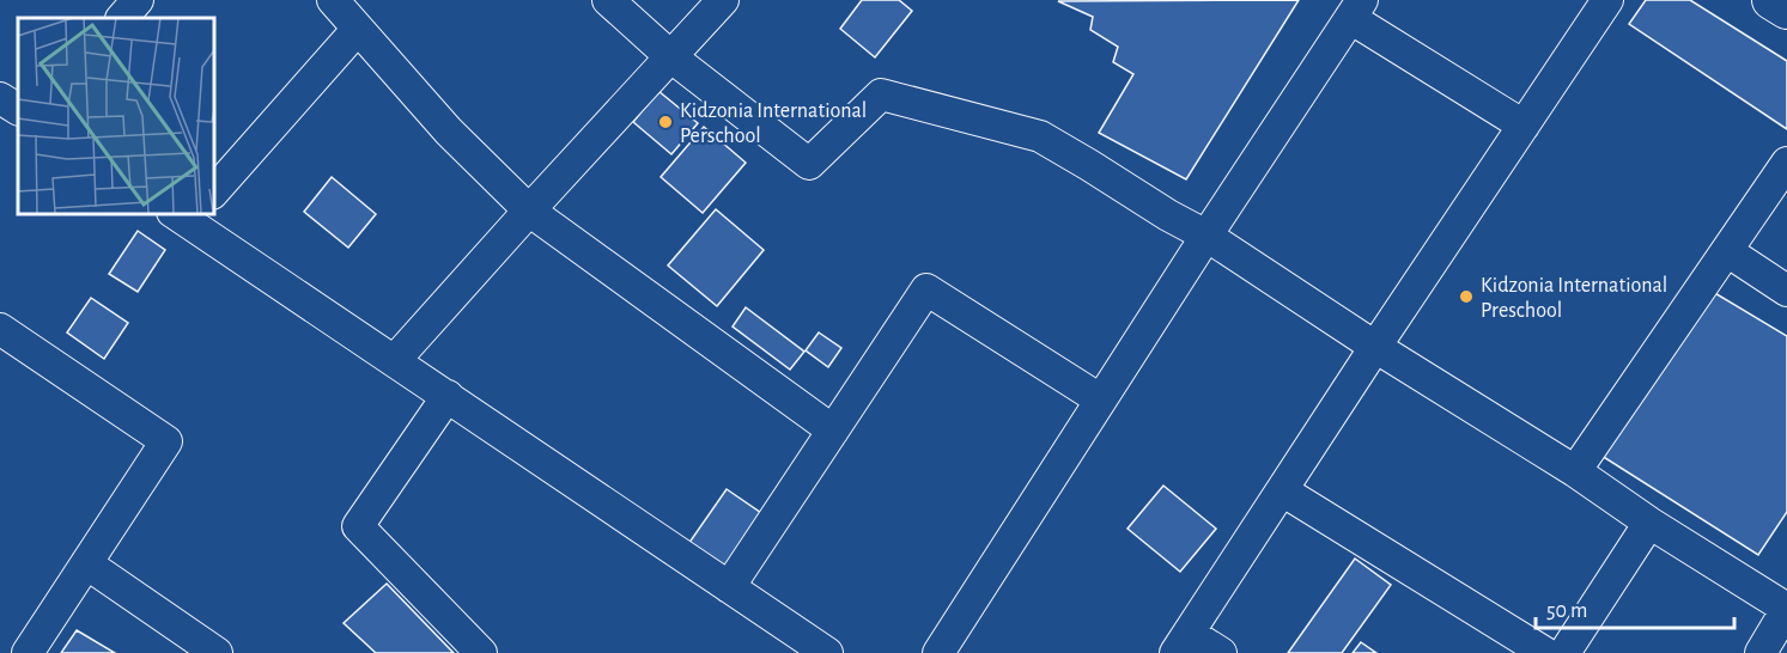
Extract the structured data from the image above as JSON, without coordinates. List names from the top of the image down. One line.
{"places":["Kidzonia International Perschool","Kidzonia International Preschool"],"scale_bar":"50 m"}
